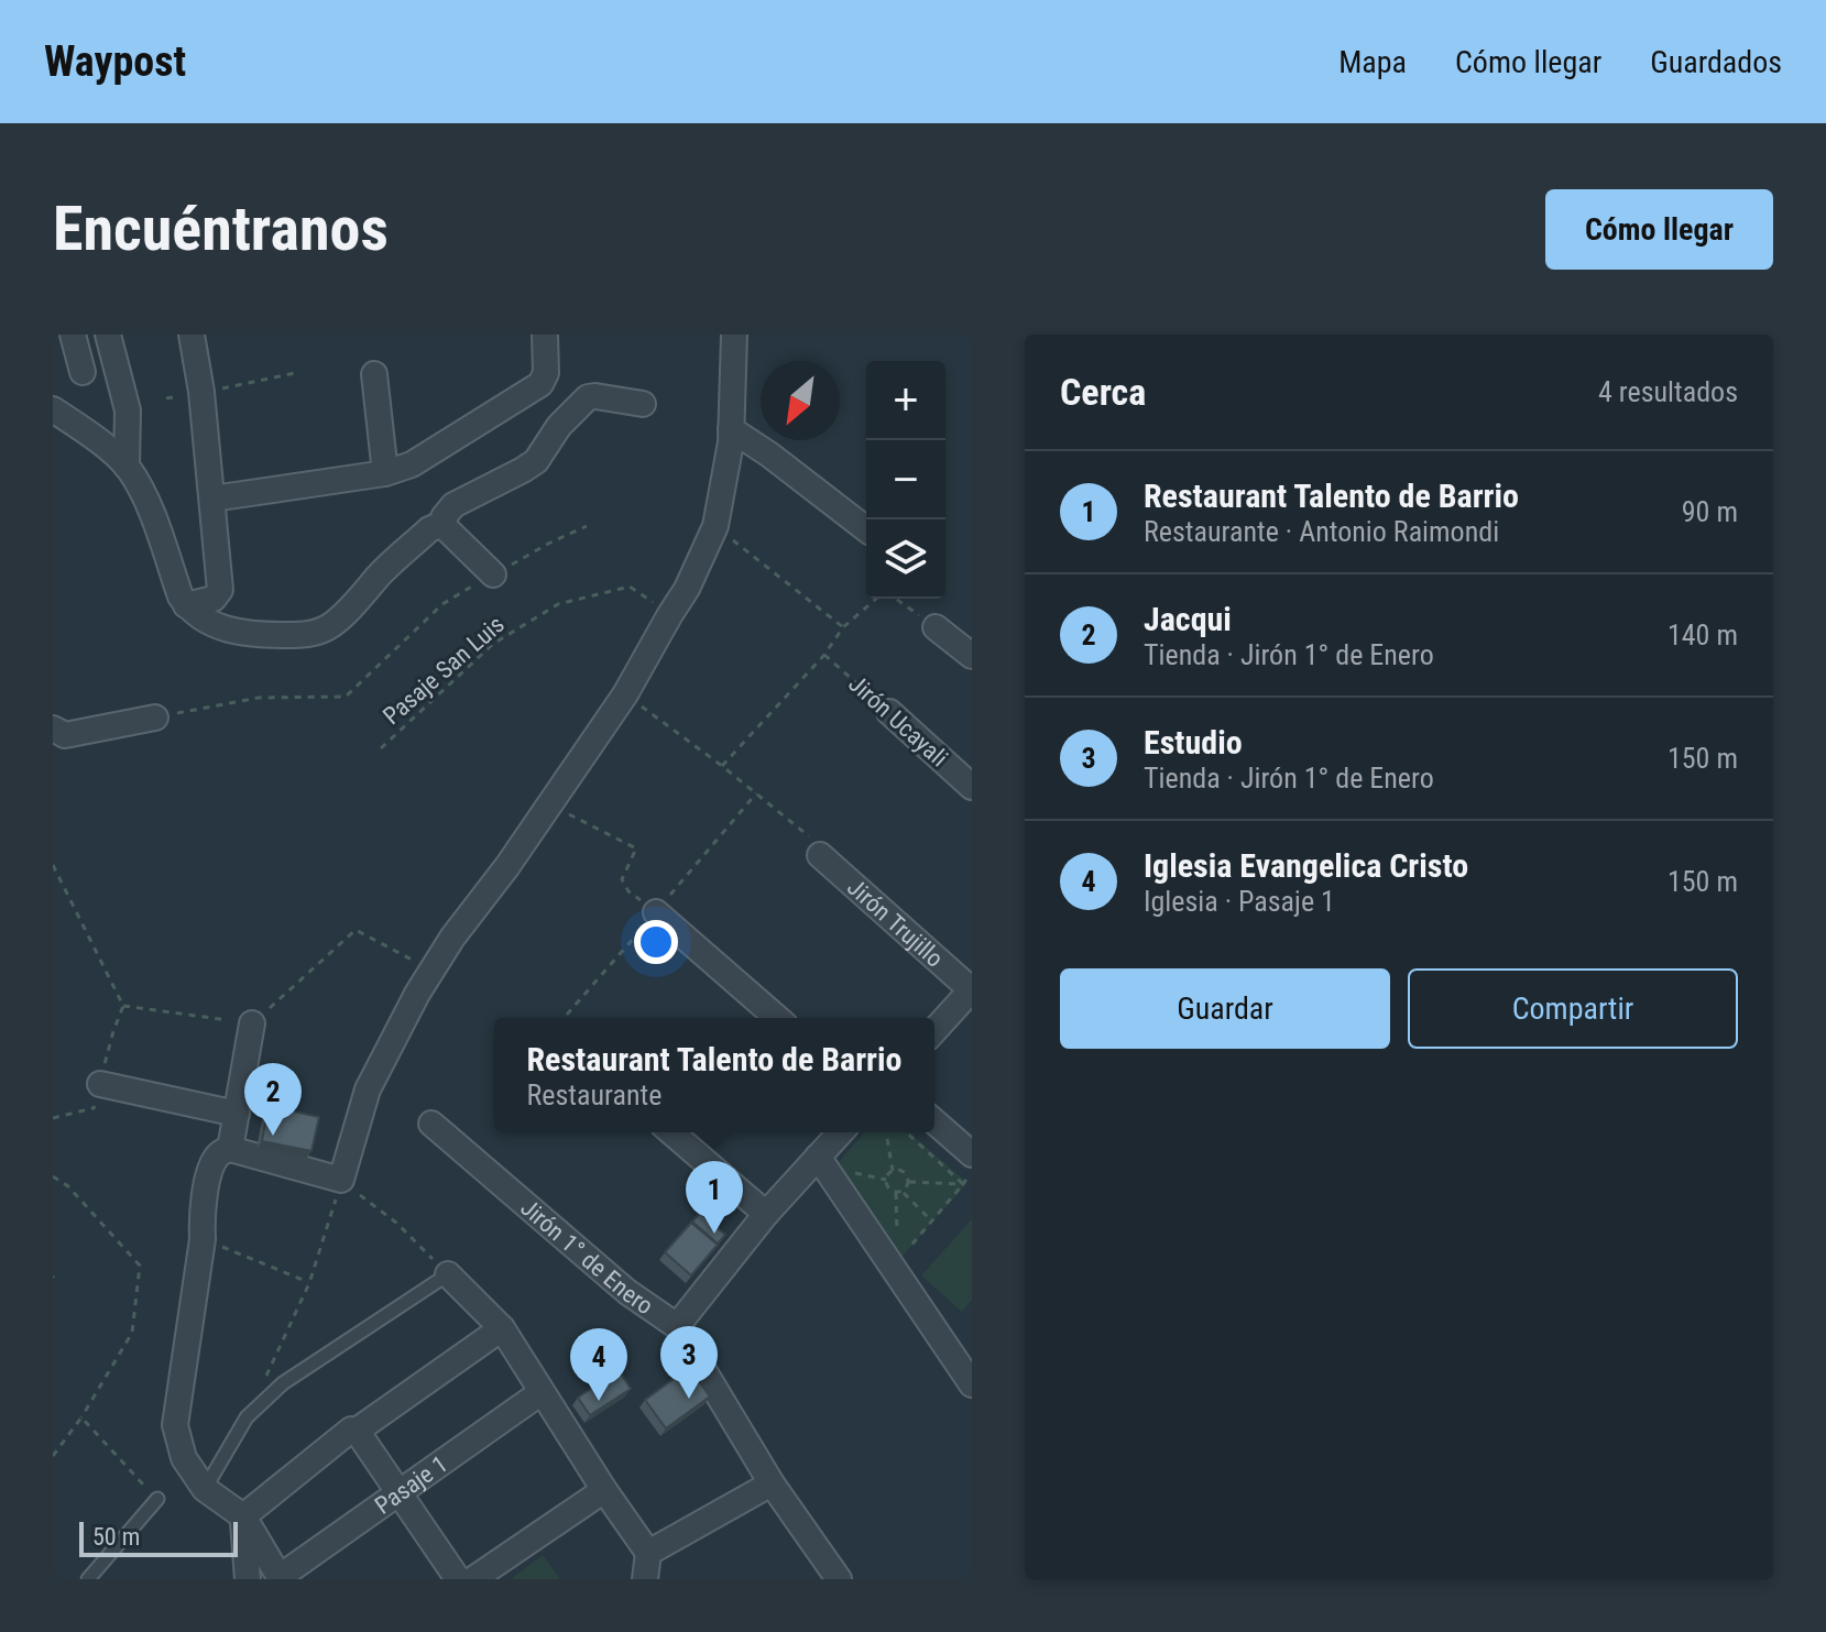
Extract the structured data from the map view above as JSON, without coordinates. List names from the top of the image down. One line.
{"streets":{"street":["Jirón Ucayali","Jirón Trujillo","Jirón 1° de Enero","Pasaje 1"],"path":["Pasaje San Luis"]},"scale_bar":"50 m","north":"bottom left","page":{"header":"Waypost","nav":["Mapa","Cómo llegar","Guardados"],"buttons":["Cómo llegar",["Guardar","Compartir"]],"title":"Encuéntranos","heading":["Cerca","4 resultados"],"map_buttons":["+","−"],"list":[{"mark":"1","name":"Restaurant Talento de Barrio","note":"Restaurante · Antonio Raimondi","value":"90 m"},{"mark":"2","name":"Jacqui","note":"Tienda · Jirón 1° de Enero","value":"140 m"},{"mark":"3","name":"Estudio","note":"Tienda · Jirón 1° de Enero","value":"150 m"},{"mark":"4","name":"Iglesia Evangelica Cristo","note":"Iglesia · Pasaje 1","value":"150 m"}],"popup":["Restaurant Talento de Barrio","Restaurante"],"pins":["2","1","3","4"],"scale":"50 m"}}
